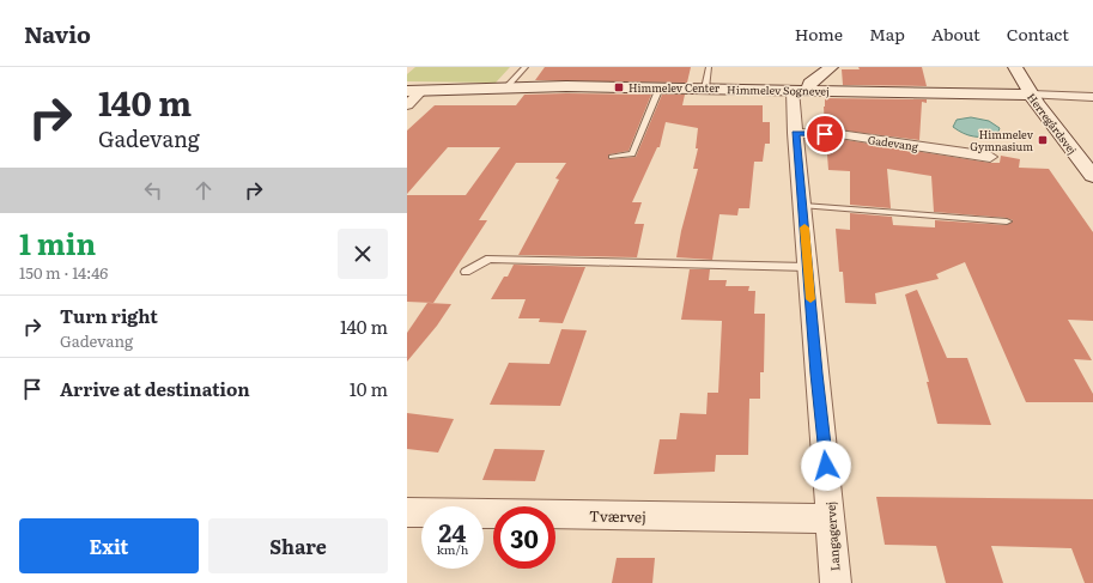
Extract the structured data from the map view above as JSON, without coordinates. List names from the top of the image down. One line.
{"streets":{"street":["Himmelev Sognevej","Herregårdsvej","Gadevang","Tværvej","Langagervej"]},"crossings":[["Himmelev Sognevej","Herregårdsvej"],["Himmelev Sognevej","Langagervej"],["Gadevang","Langagervej"],["Tværvej","Langagervej"]],"places":{"transit":["Himmelev Center","Himmelev Gymnasium"]},"page":{"header":"Navio","nav":["Home","Map","About","Contact"],"turn":["140 m","Gadevang"],"heading":["1 min","150 m · 14:46"],"list":[{"name":"Turn right","note":"Gadevang","value":"140 m"},{"name":"Arrive at destination","value":"10 m"}],"speed":"24 km/h","limit":"30","buttons":["Exit","Share"]}}
